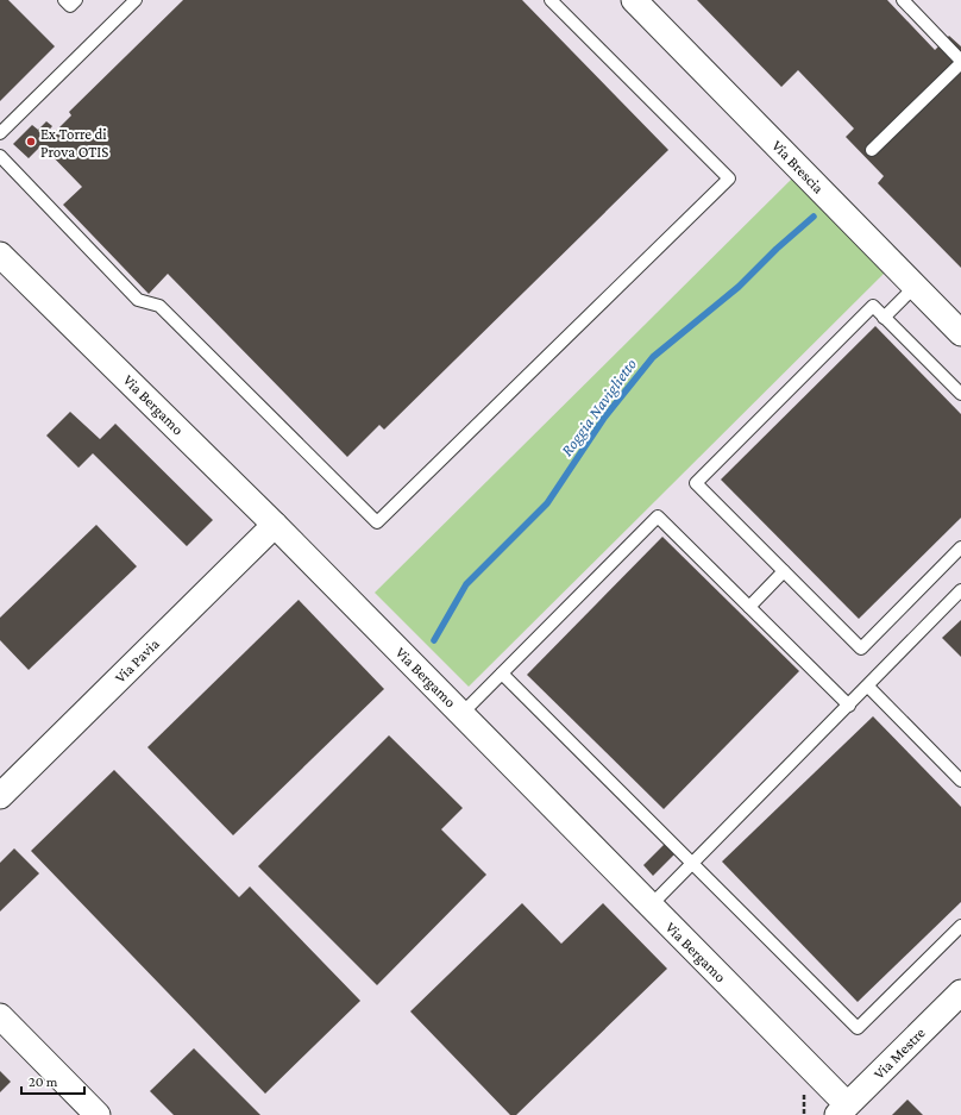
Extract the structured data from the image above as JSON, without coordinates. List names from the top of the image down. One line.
{"streets":{"street":["Via Brescia","Via Bergamo","Via Pavia","Via Mestre"]},"crossings":[["Via Bergamo","Via Pavia"],["Via Bergamo","Via Mestre"]],"water":["Roggia Naviglietto"],"places":["Ex Torre di Prova OTIS"],"scale_bar":"20 m"}
